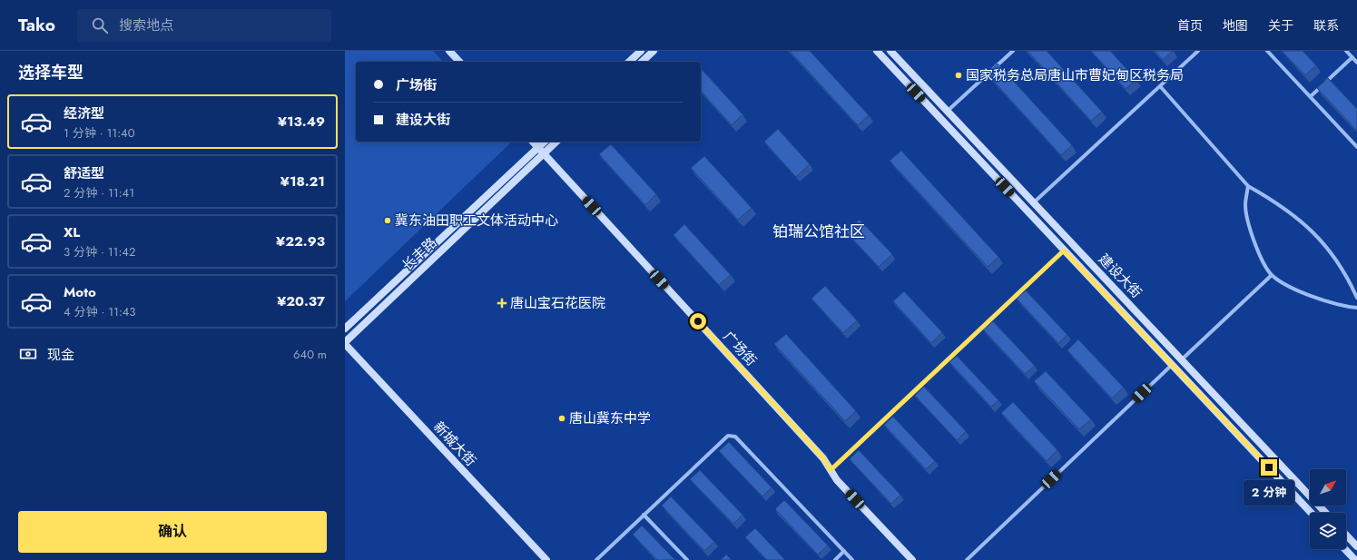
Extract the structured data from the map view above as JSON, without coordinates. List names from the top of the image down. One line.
{"streets":{"main road":["长丰路","建设大街","广场街","新城大街"]},"crossings":[["长丰路","广场街"],["长丰路","新城大街"]],"districts":["铂瑞公馆社区"],"places":{"other":["国家税务总局唐山市曹妃甸区税务局","冀东油田职工文体活动中心","唐山冀东中学"],"health":["唐山宝石花医院"]},"north":"top right","page":{"header":"Tako","search":"搜索地点","nav":["首页","地图","关于","联系"],"heading":"选择车型","banner":["广场街","建设大街"],"list":[{"name":"经济型","note":"1 分钟 · 11:40","value":"¥13.49"},{"name":"舒适型","note":"2 分钟 · 11:41","value":"¥18.21"},{"name":"XL","note":"3 分钟 · 11:42","value":"¥22.93"},{"name":"Moto","note":"4 分钟 · 11:43","value":"¥20.37"}],"pay":["现金","640 m"],"bubble":"2 分钟","buttons":"确认"}}
